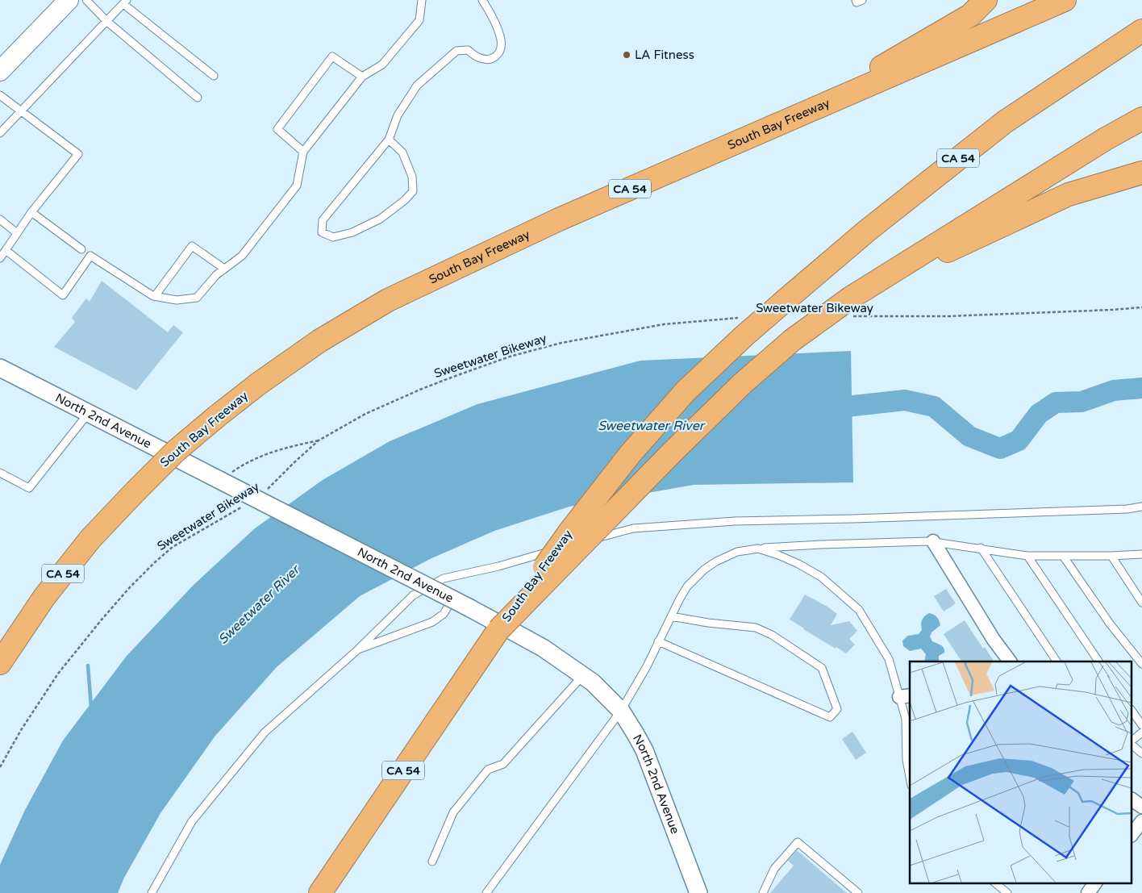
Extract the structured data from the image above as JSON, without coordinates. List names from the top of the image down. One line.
{"streets":{"highway":["South Bay Freeway","CA 54"],"street":["North 2nd Avenue"],"path":["Sweetwater Bikeway"]},"water":["Sweetwater River"],"places":["LA Fitness"]}
